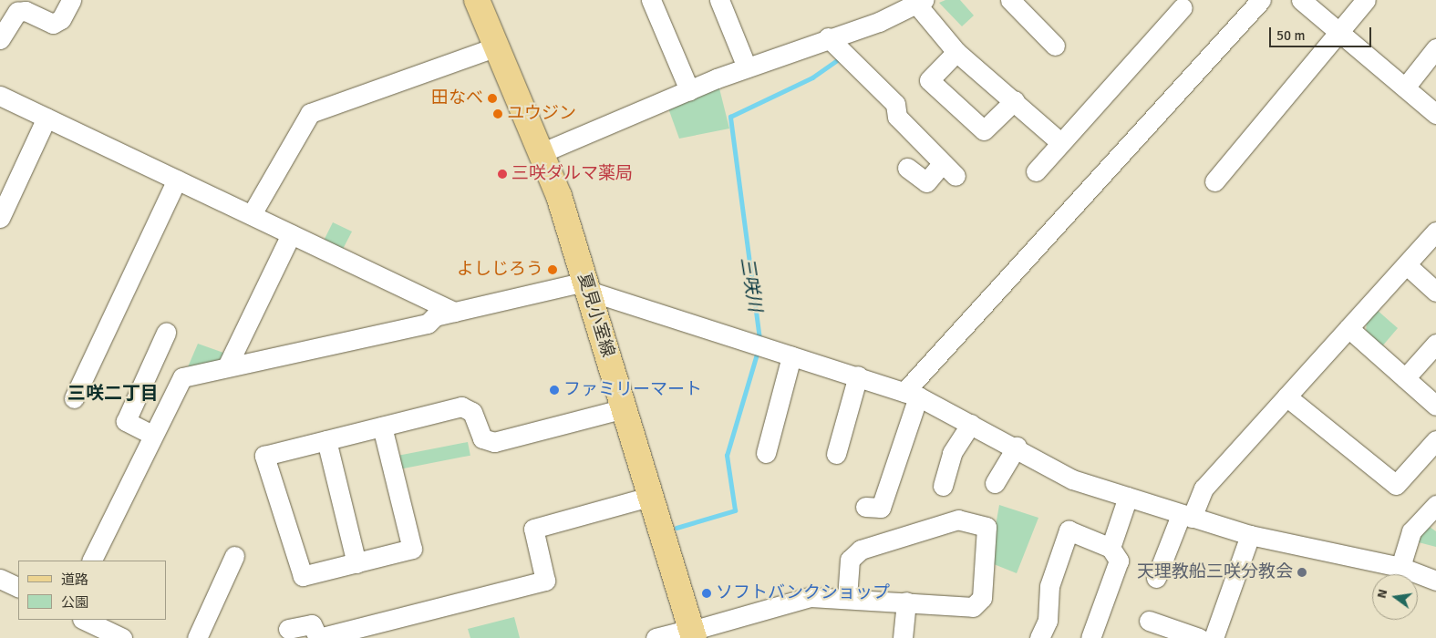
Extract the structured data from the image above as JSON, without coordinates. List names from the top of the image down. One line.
{"streets":{"main road":["夏見小室線"]},"districts":["三咲二丁目"],"water":["三咲川"],"places":["田なべ","ユウジン","三咲ダルマ薬局","よしじろう","ファミリーマート","天理教船三咲分教会","ソフトバンクショップ"],"legend":["道路","公園"],"scale_bar":"50 m","north":"left"}
